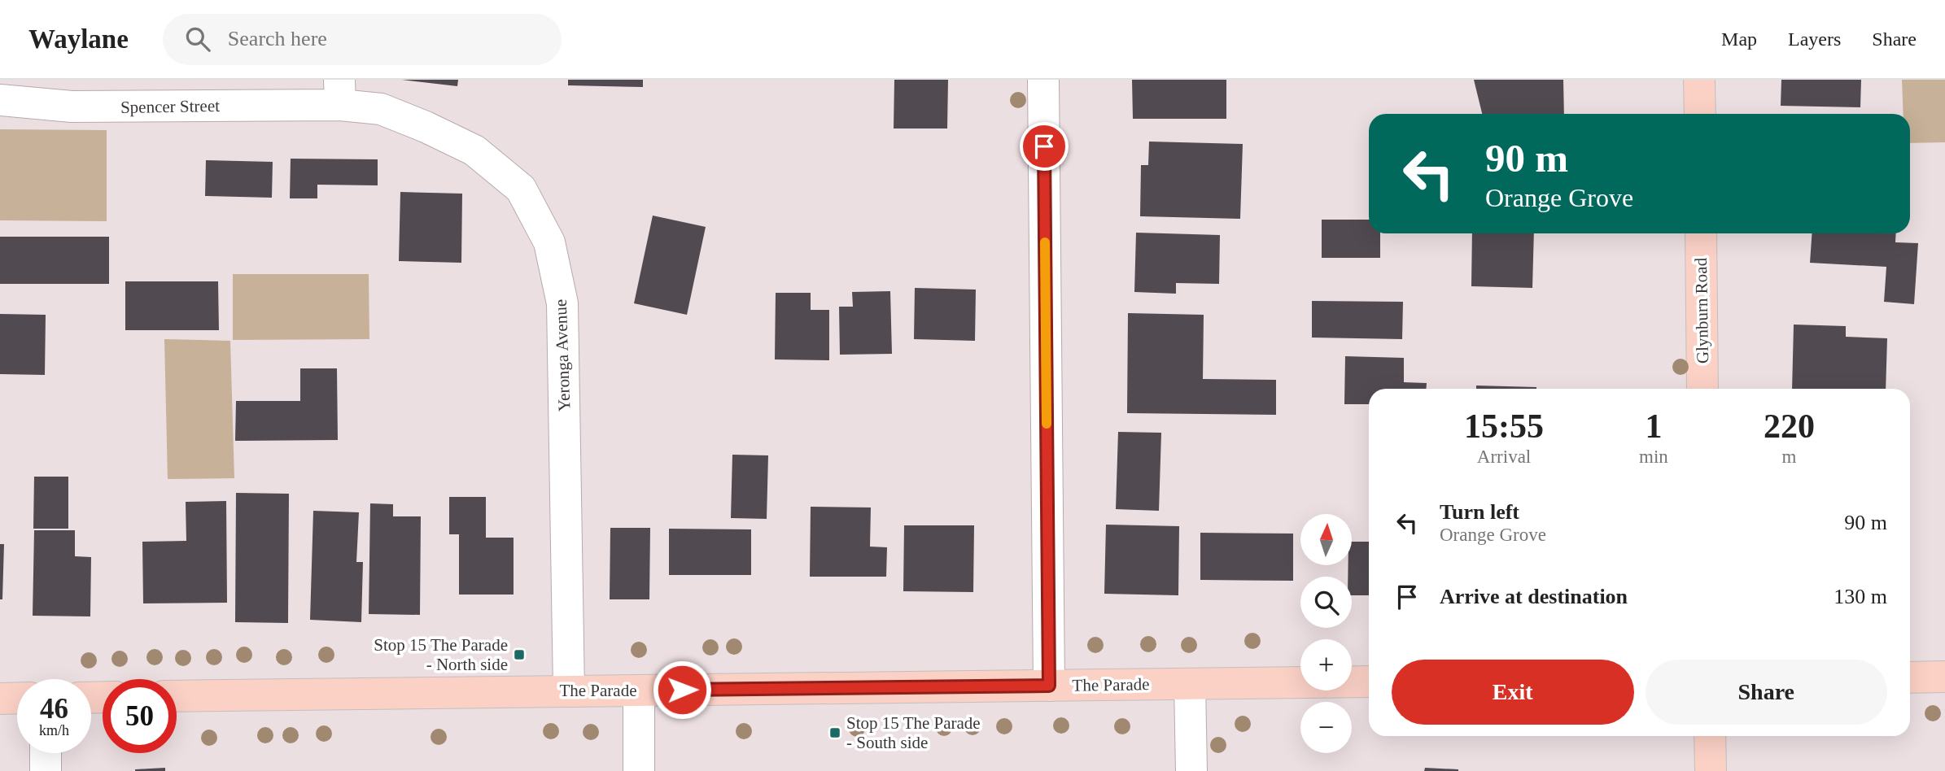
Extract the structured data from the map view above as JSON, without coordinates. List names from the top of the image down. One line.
{"streets":{"main road":["Glynburn Road","The Parade"],"street":["Spencer Street","Yeronga Avenue"]},"crossings":[["Spencer Street","Yeronga Avenue"],["Yeronga Avenue","The Parade"]],"places":{"transit":["Stop 15 The Parade - North side","Stop 15 The Parade - South side"]},"north":"top","page":{"header":"Waylane","search":"Search here","nav":["Map","Layers","Share"],"turn":["90 m","Orange Grove"],"eta":["15:55","Arrival","1","min","220","m"],"list":[{"name":"Turn left","note":"Orange Grove","value":"90 m"},{"name":"Arrive at destination","value":"130 m"}],"map_buttons":["+","−"],"buttons":["Exit","Share"],"speed":"46 km/h","limit":"50"}}
